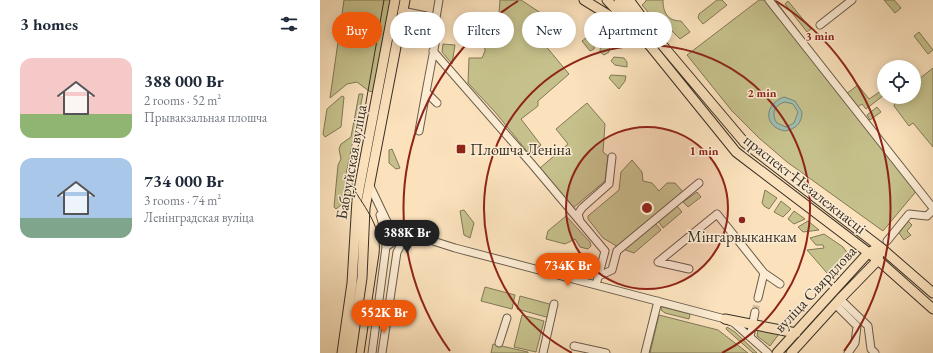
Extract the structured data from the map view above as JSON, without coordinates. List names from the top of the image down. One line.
{"streets":{"main road":["Бабруйская вуліца","праспект Незалежнасці","вуліца Свярдлова"]},"crossings":[["праспект Незалежнасці","вуліца Свярдлова"]],"places":{"transit":["Плошча Леніна"],"other":["Мінгарвыканкам"]},"page":{"heading":"3 homes","chip":["Buy","Rent","Filters","New","Apartment"],"list":[{"name":"388 000 Br","note":"2 rooms · 52 m² · Прывакзальная плошча"},{"name":"734 000 Br","note":"3 rooms · 74 m² · Ленінградская вуліца"}],"price":["388K Br","734K Br","552K Br"]},"rings":["3 min","2 min","1 min"]}
